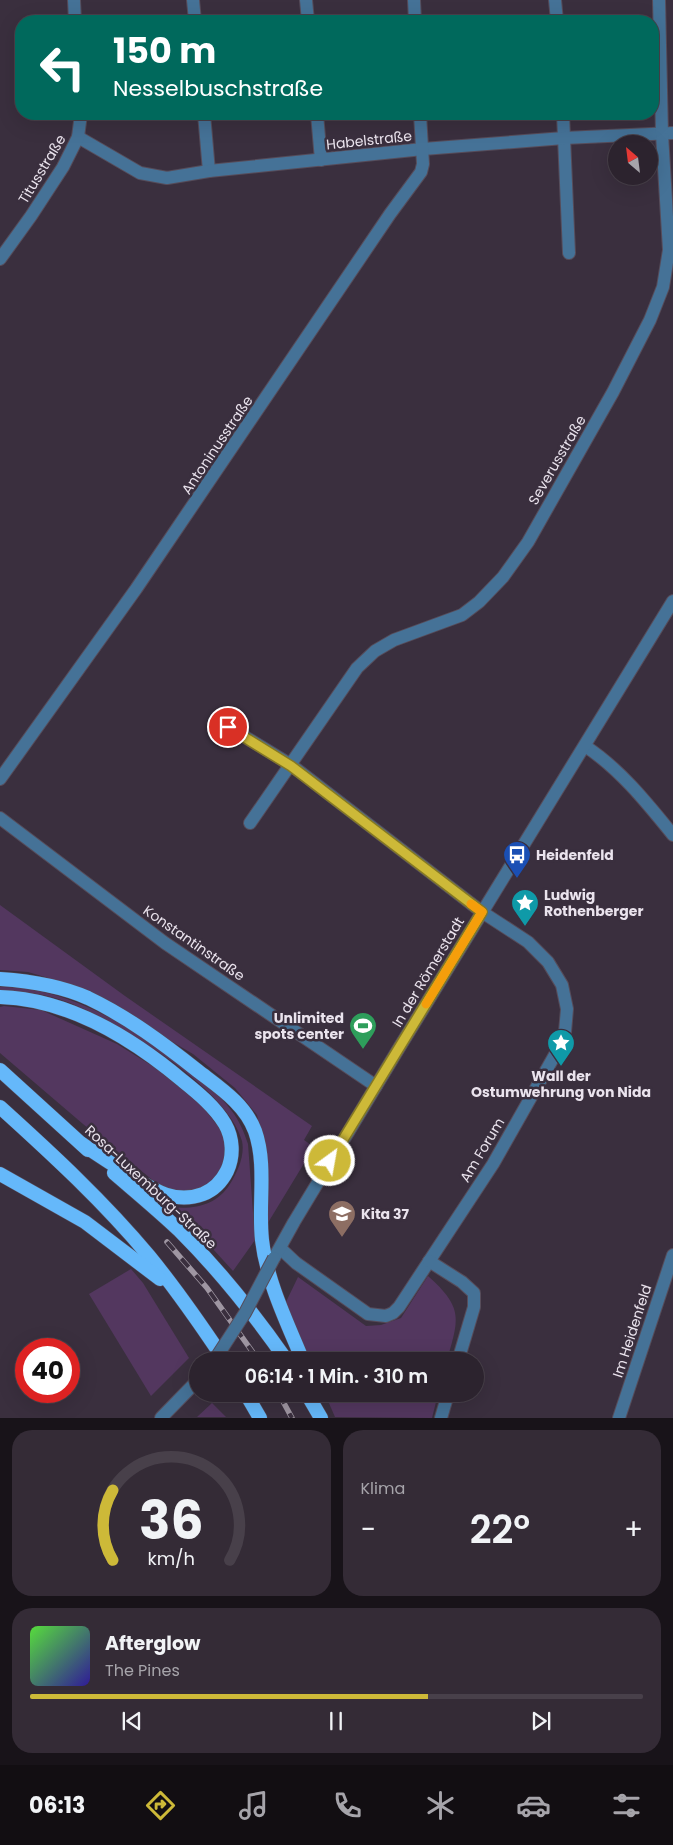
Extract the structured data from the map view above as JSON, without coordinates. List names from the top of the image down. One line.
{"streets":{"highway":["Rosa-Luxemburg-Straße"],"street":["Habelstraße","Titusstraße","Antoninusstraße","Severusstraße","Konstantinstraße","In der Römerstadt","Am Forum","Im Heidenfeld"]},"crossings":[["Habelstraße","Titusstraße"],["Habelstraße","Antoninusstraße"],["Habelstraße","Severusstraße"],["Severusstraße","Am Forum"],["Konstantinstraße","In der Römerstadt"],["In der Römerstadt","Am Forum"]],"places":{"bus stop":["Heidenfeld"],"place":["Ludwig Rothenberger","Wall der Ostumwehrung von Nida"],"sports":["Unlimited spots center"],"school or university":["Kita 37"]},"north":"top left","page":{"turn":["150 m","Nesselbuschstraße"],"limit":"40","trip":"06:14 · 1 Min. · 310 m","tile":"Klima","heat":["−","22°","+"],"song":["Afterglow","The Pines"],"tabs":"06:13","gauge":["36","km/h"]}}
